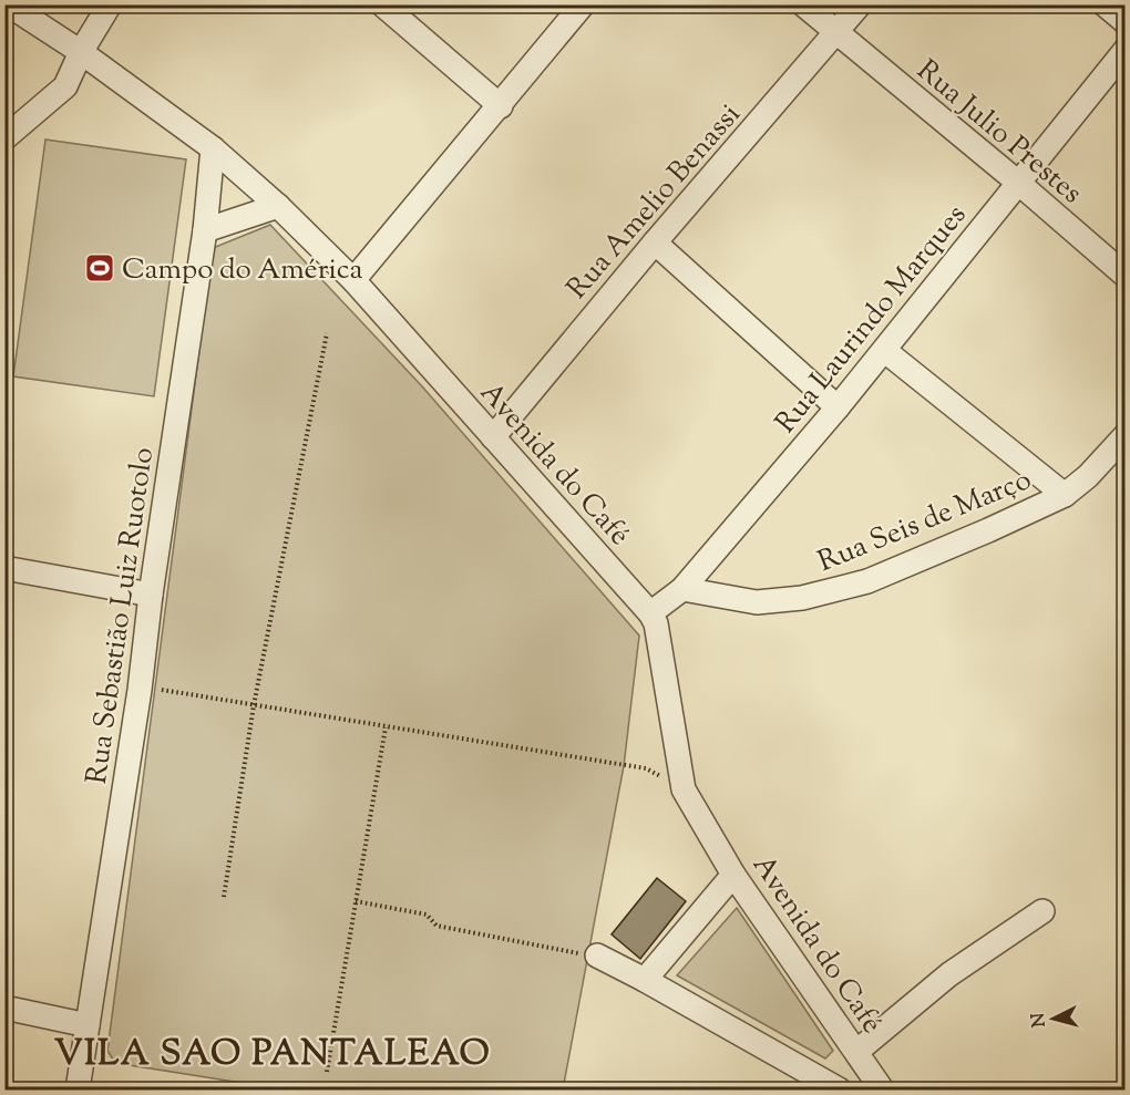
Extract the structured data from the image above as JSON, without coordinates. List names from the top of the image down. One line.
{"streets":{"street":["Rua Julio Prestes","Rua Amelio Benassi","Rua Laurindo Marques","Avenida do Café","Rua Seis de Março","Rua Sebastião Luiz Ruotolo"]},"crossings":[["Rua Julio Prestes","Rua Amelio Benassi"],["Rua Julio Prestes","Rua Laurindo Marques"],["Rua Amelio Benassi","Avenida do Café"],["Rua Laurindo Marques","Avenida do Café"],["Rua Laurindo Marques","Rua Seis de Março"],["Avenida do Café","Rua Sebastião Luiz Ruotolo"]],"districts":["VILA SAO PANTALEAO"],"places":{"sports":["Campo do América"]},"north":"left"}
